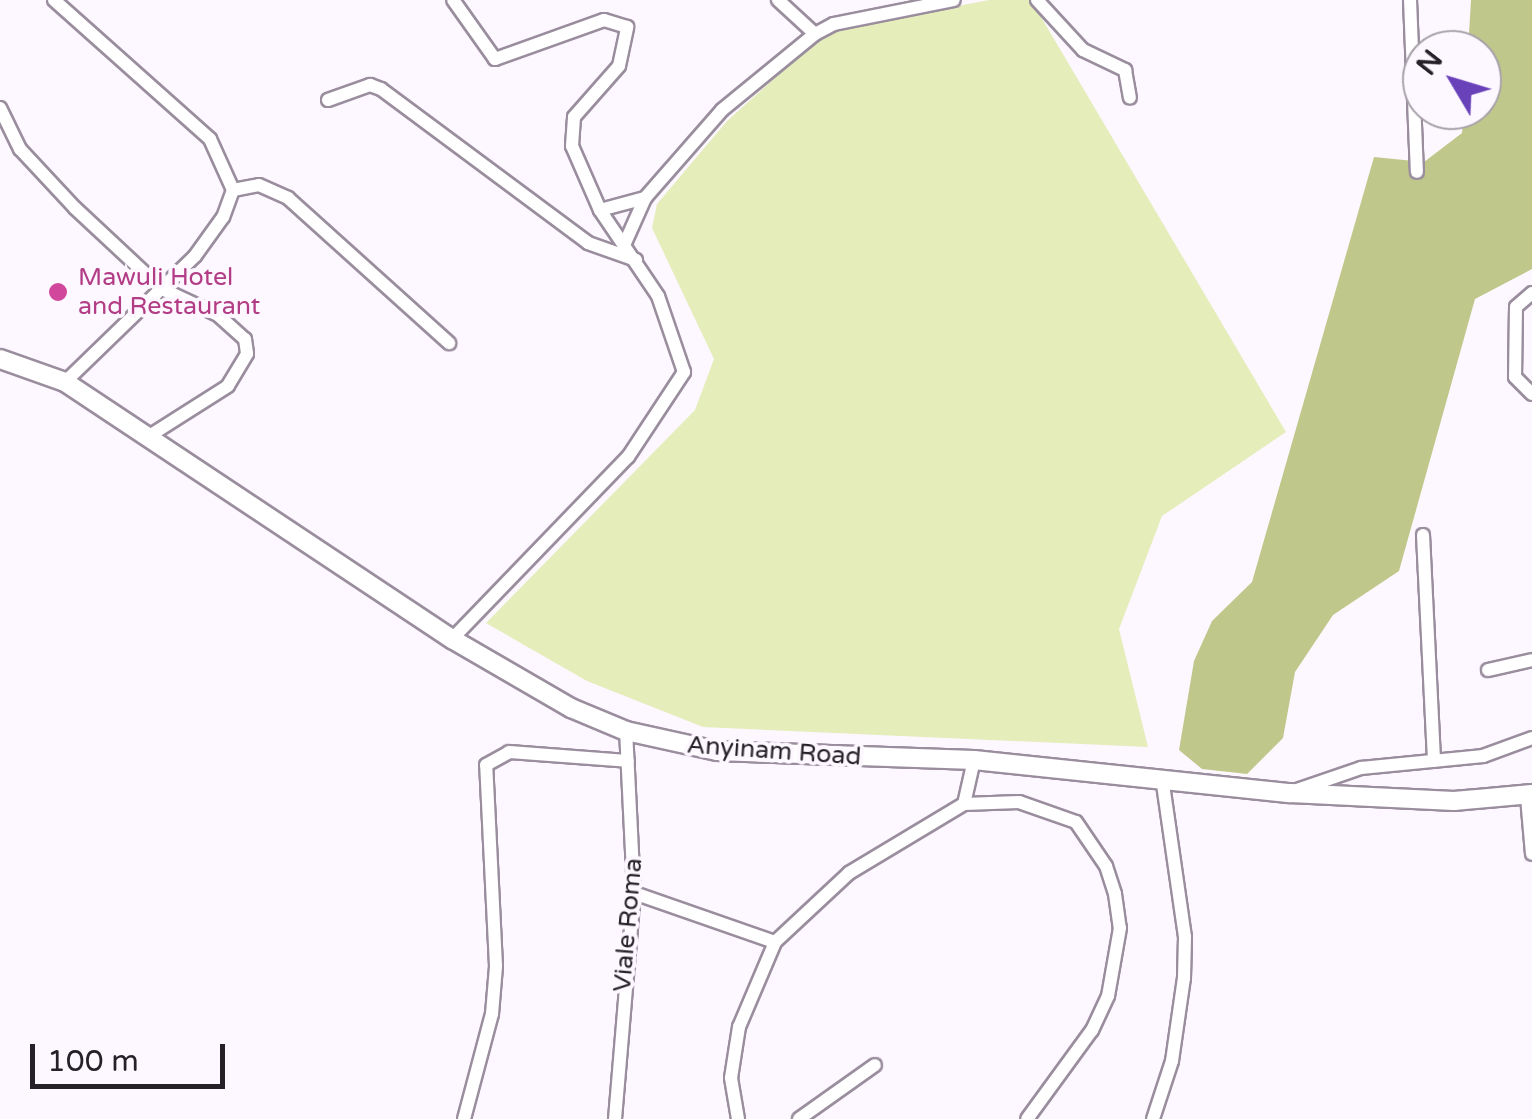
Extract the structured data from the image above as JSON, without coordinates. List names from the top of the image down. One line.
{"streets":{"street":["Anyinam Road","Viale Roma"]},"crossings":[["Anyinam Road","Viale Roma"]],"places":["Mawuli Hotel and Restaurant"],"scale_bar":"100 m","north":"top left"}
